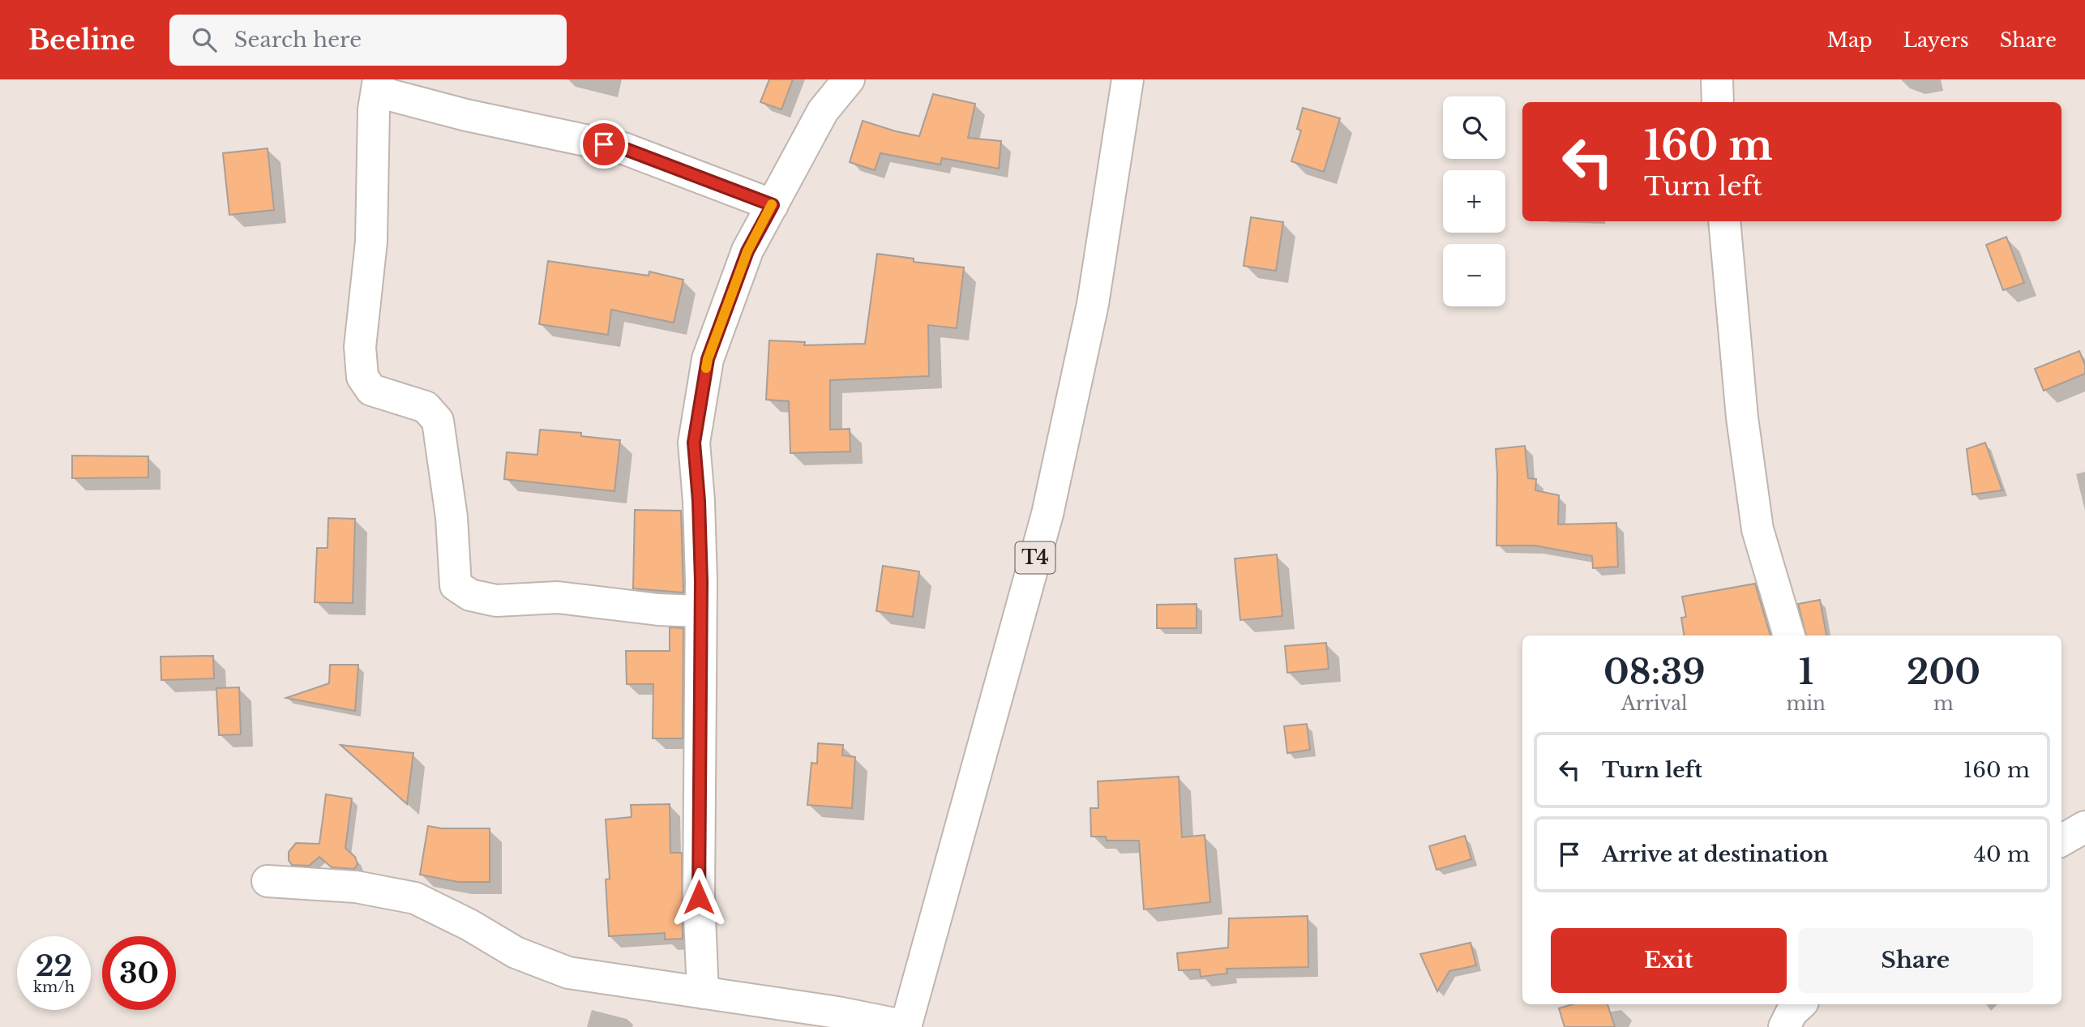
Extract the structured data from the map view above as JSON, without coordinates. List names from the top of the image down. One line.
{"streets":{"main road":["T4"]},"page":{"header":"Beeline","search":"Search here","nav":["Map","Layers","Share"],"map_buttons":["+","−"],"turn":["160 m","Turn left"],"eta":["08:39","Arrival","1","min","200","m"],"list":[{"name":"Turn left","value":"160 m"},{"name":"Arrive at destination","value":"40 m"}],"buttons":["Exit","Share"],"speed":"22 km/h","limit":"30"}}
